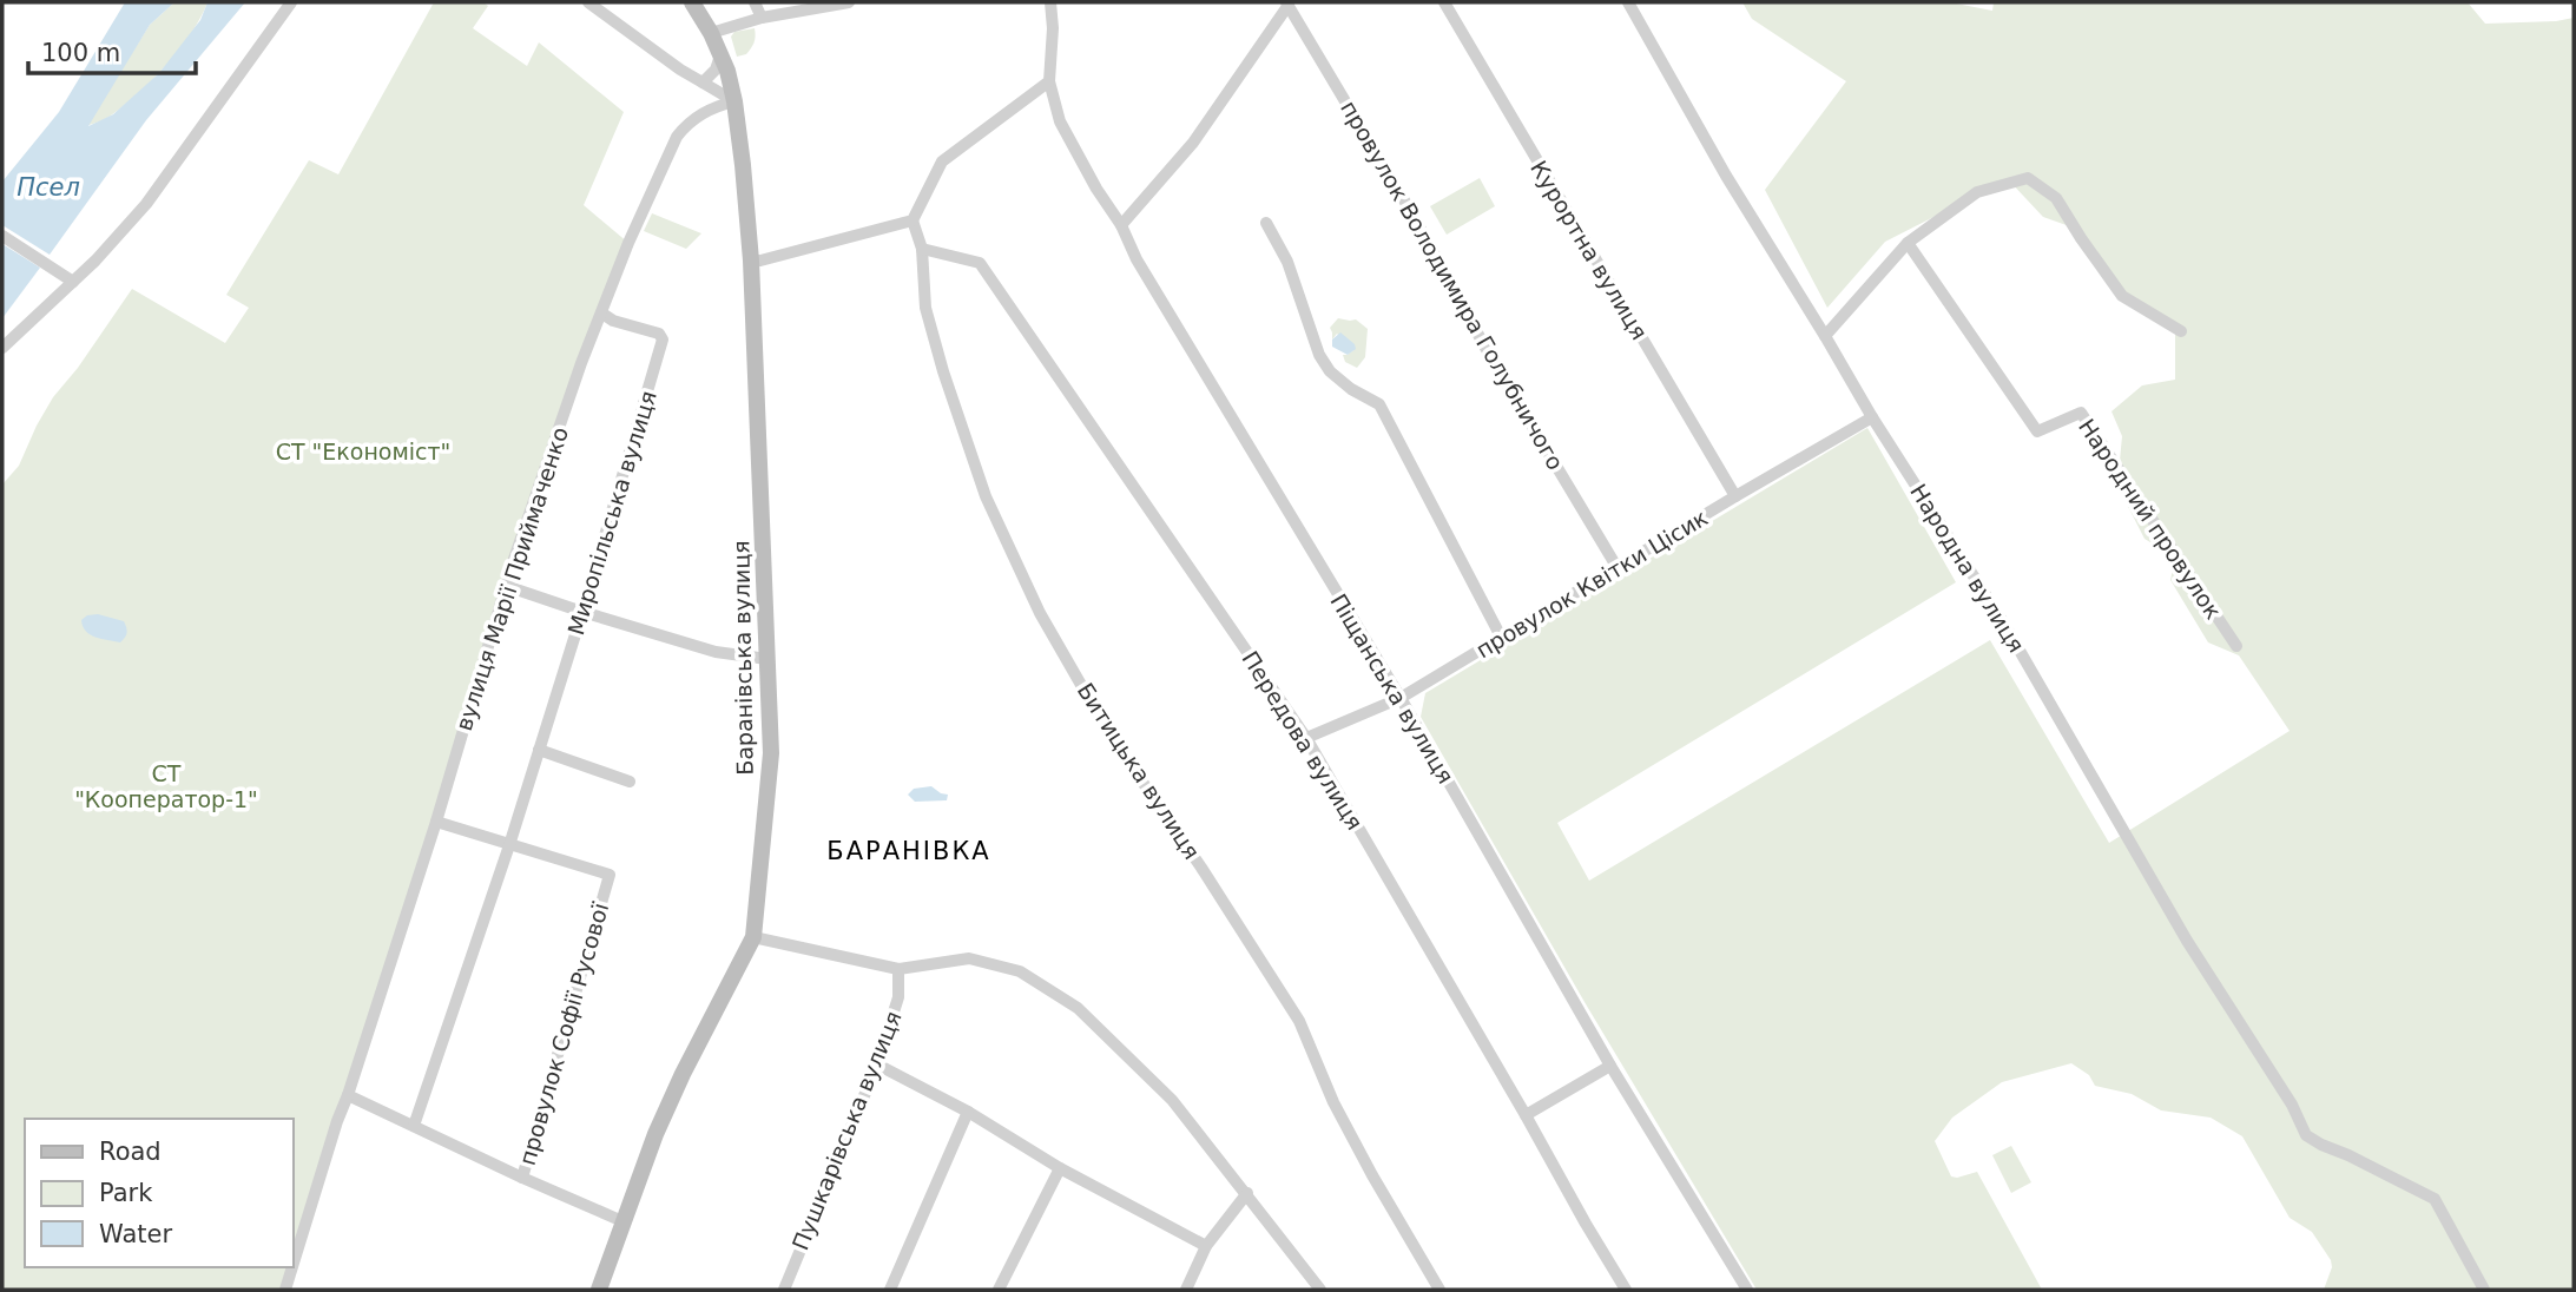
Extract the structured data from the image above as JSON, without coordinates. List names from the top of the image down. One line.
{"streets":{"main road":["Баранівська вулиця"],"street":["Курортна вулиця","провулок Володимира Голубничого","Миропільська вулиця","Народний провулок","Народна вулиця","вулиця Марії Приймаченко","провулок Квітки Цісик","Піщанська вулиця","Передова вулиця","Битицька вулиця","провулок Софії Русової","Пушкарівська вулиця"]},"crossings":[["Курортна вулиця","провулок Квітки Цісик"],["провулок Володимира Голубничого","провулок Квітки Цісик"],["Миропільська вулиця","вулиця Марії Приймаченко"],["Миропільська вулиця","провулок Софії Русової"],["Народна вулиця","провулок Квітки Цісик"],["вулиця Марії Приймаченко","Баранівська вулиця"],["вулиця Марії Приймаченко","провулок Софії Русової"],["провулок Квітки Цісик","Піщанська вулиця"],["провулок Квітки Цісик","Передова вулиця"],["Передова вулиця","Битицька вулиця"]],"districts":["БАРАНІВКА"],"water":["Псел"],"parks":["СТ \"Економіст\"","СТ \"Кооператор-1\""],"legend":["Road","Park","Water"],"scale_bar":"100 m"}
